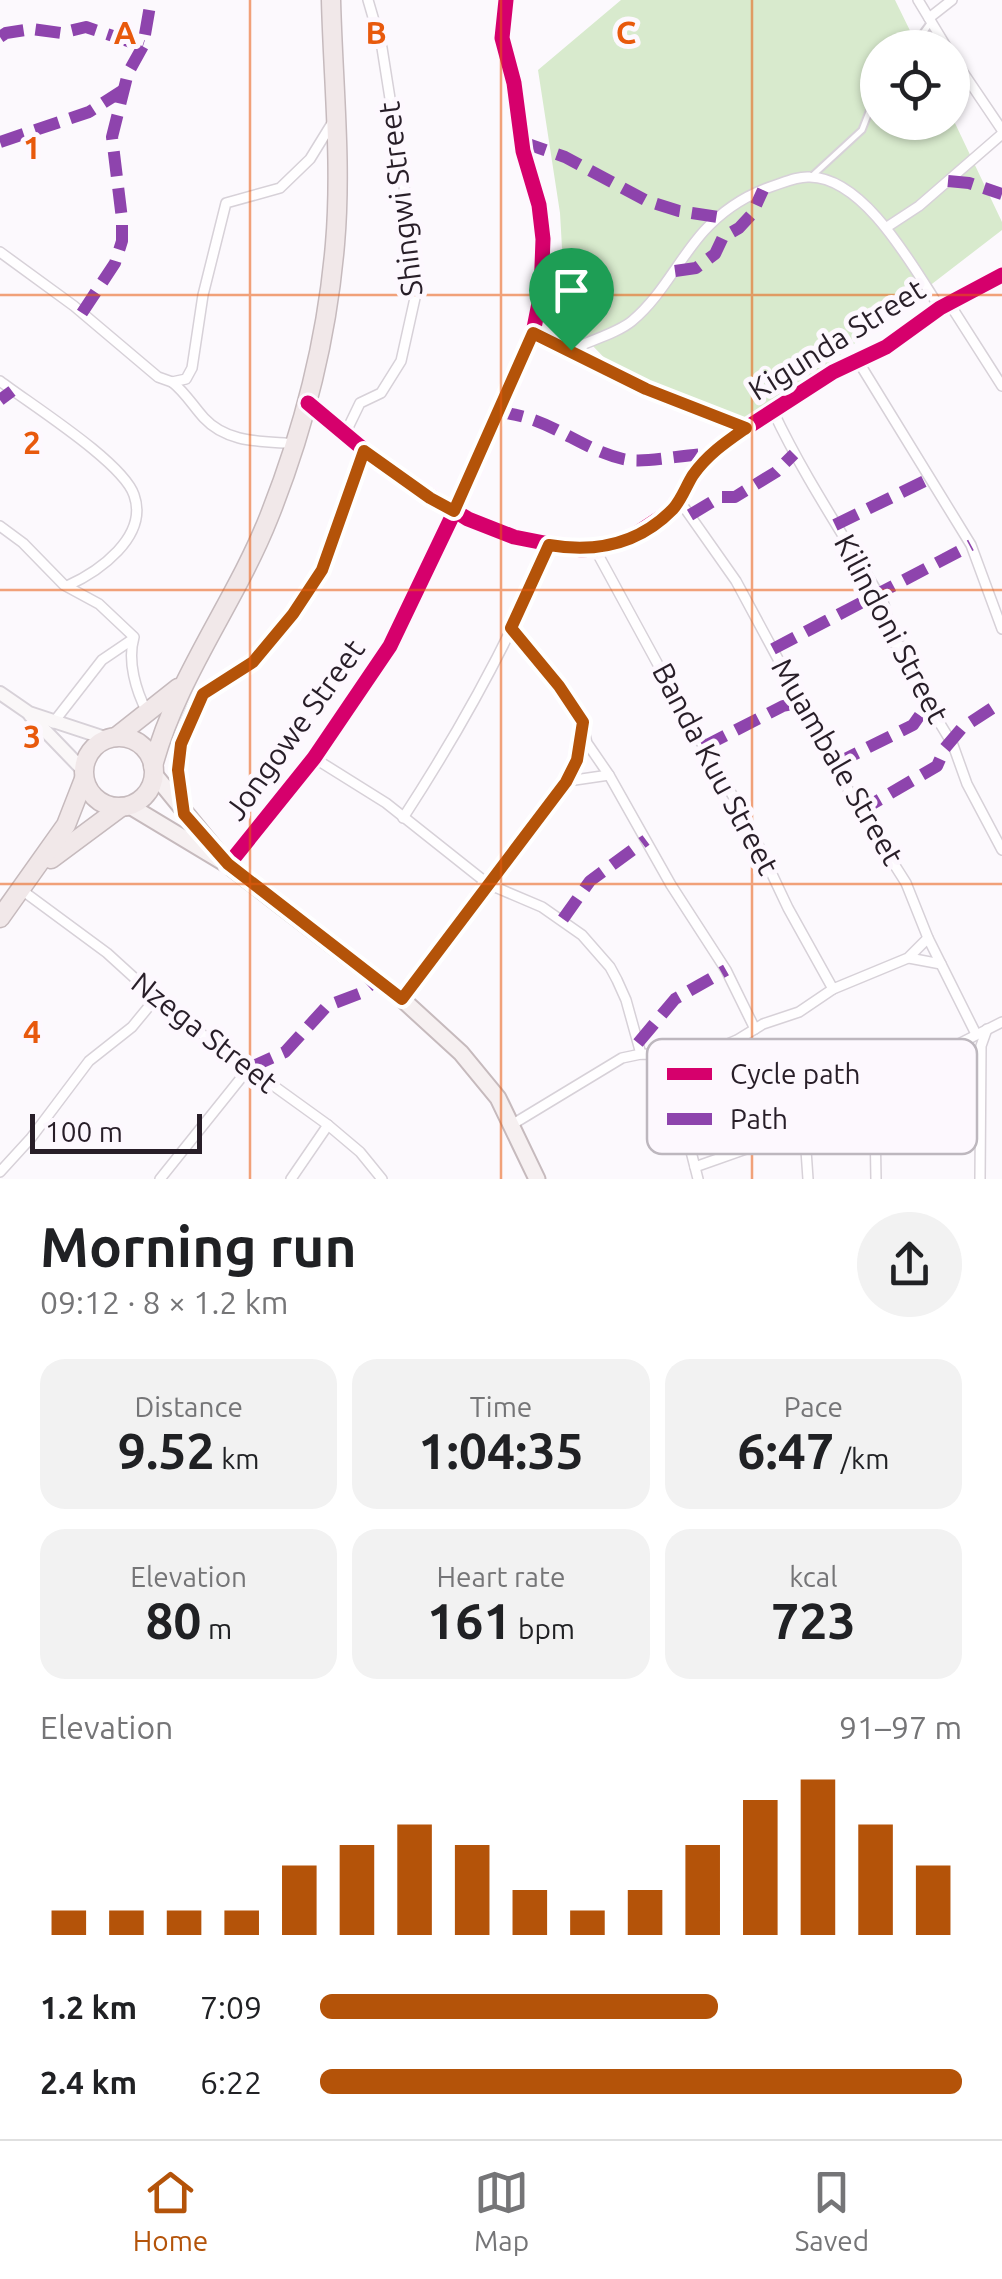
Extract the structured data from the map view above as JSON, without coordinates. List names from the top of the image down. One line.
{"streets":{"street":["Shingwi Street","Kigunda Street","Kilindoni Street","Jongowe Street","Muambale Street","Banda Kuu Street","Nzega Street"]},"crossings":[["Shingwi Street","Kigunda Street"],["Kigunda Street","Kilindoni Street"],["Kigunda Street","Jongowe Street"],["Kigunda Street","Muambale Street"],["Kigunda Street","Banda Kuu Street"]],"legend":["Cycle path","Path"],"scale_bar":"100 m","page":{"scale":"100 m","heading":["Morning run","09:12 · 8 × 1.2 km"],"stats":[["Distance","9.52 km"],["Time","1:04:35"],["Pace","6:47 /km"],["Elevation","80 m"],["Heart rate","161 bpm"],["kcal","723"]],"chart":["Elevation","91–97 m"],"list":[{"name":"1.2 km","note":"7:09"},{"name":"2.4 km","note":"6:22"}],"tabs":["Home","Map","Saved"]},"grid":{"columns":["A","B","C"],"rows":["1","2","3","4"]}}
